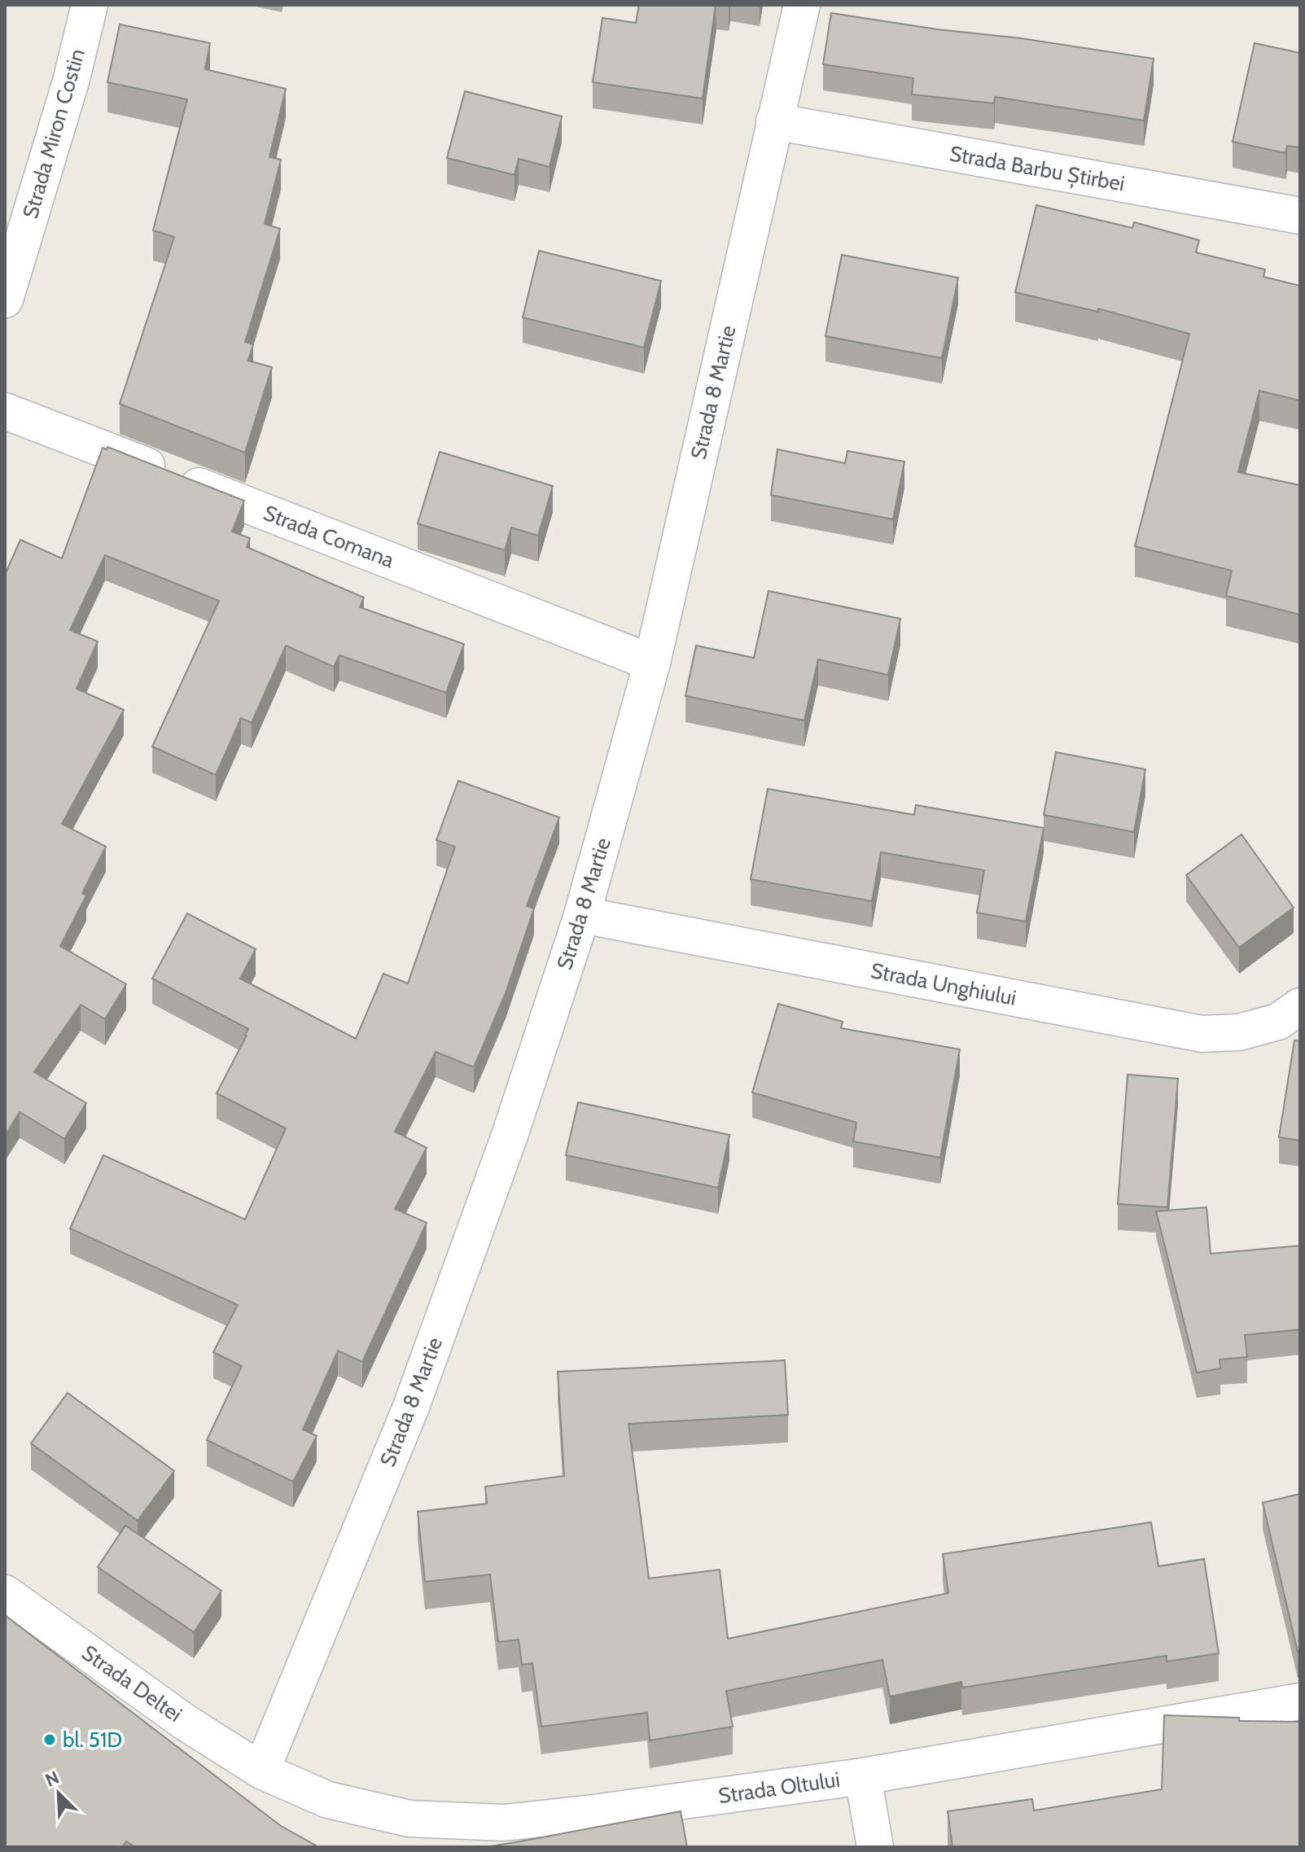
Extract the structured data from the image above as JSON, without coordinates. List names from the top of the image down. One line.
{"streets":{"street":["Strada Miron Costin","Strada Barbu Știrbei","Strada 8 Martie","Strada Comana","Strada Unghiului","Strada Deltei","Strada Oltului"]},"crossings":[["Strada Barbu Știrbei","Strada 8 Martie"],["Strada 8 Martie","Strada Comana"],["Strada 8 Martie","Strada Unghiului"],["Strada 8 Martie","Strada Deltei"],["Strada 8 Martie","Strada Oltului"],["Strada Deltei","Strada Oltului"]],"places":["bl. 51D"],"north":"top left"}
